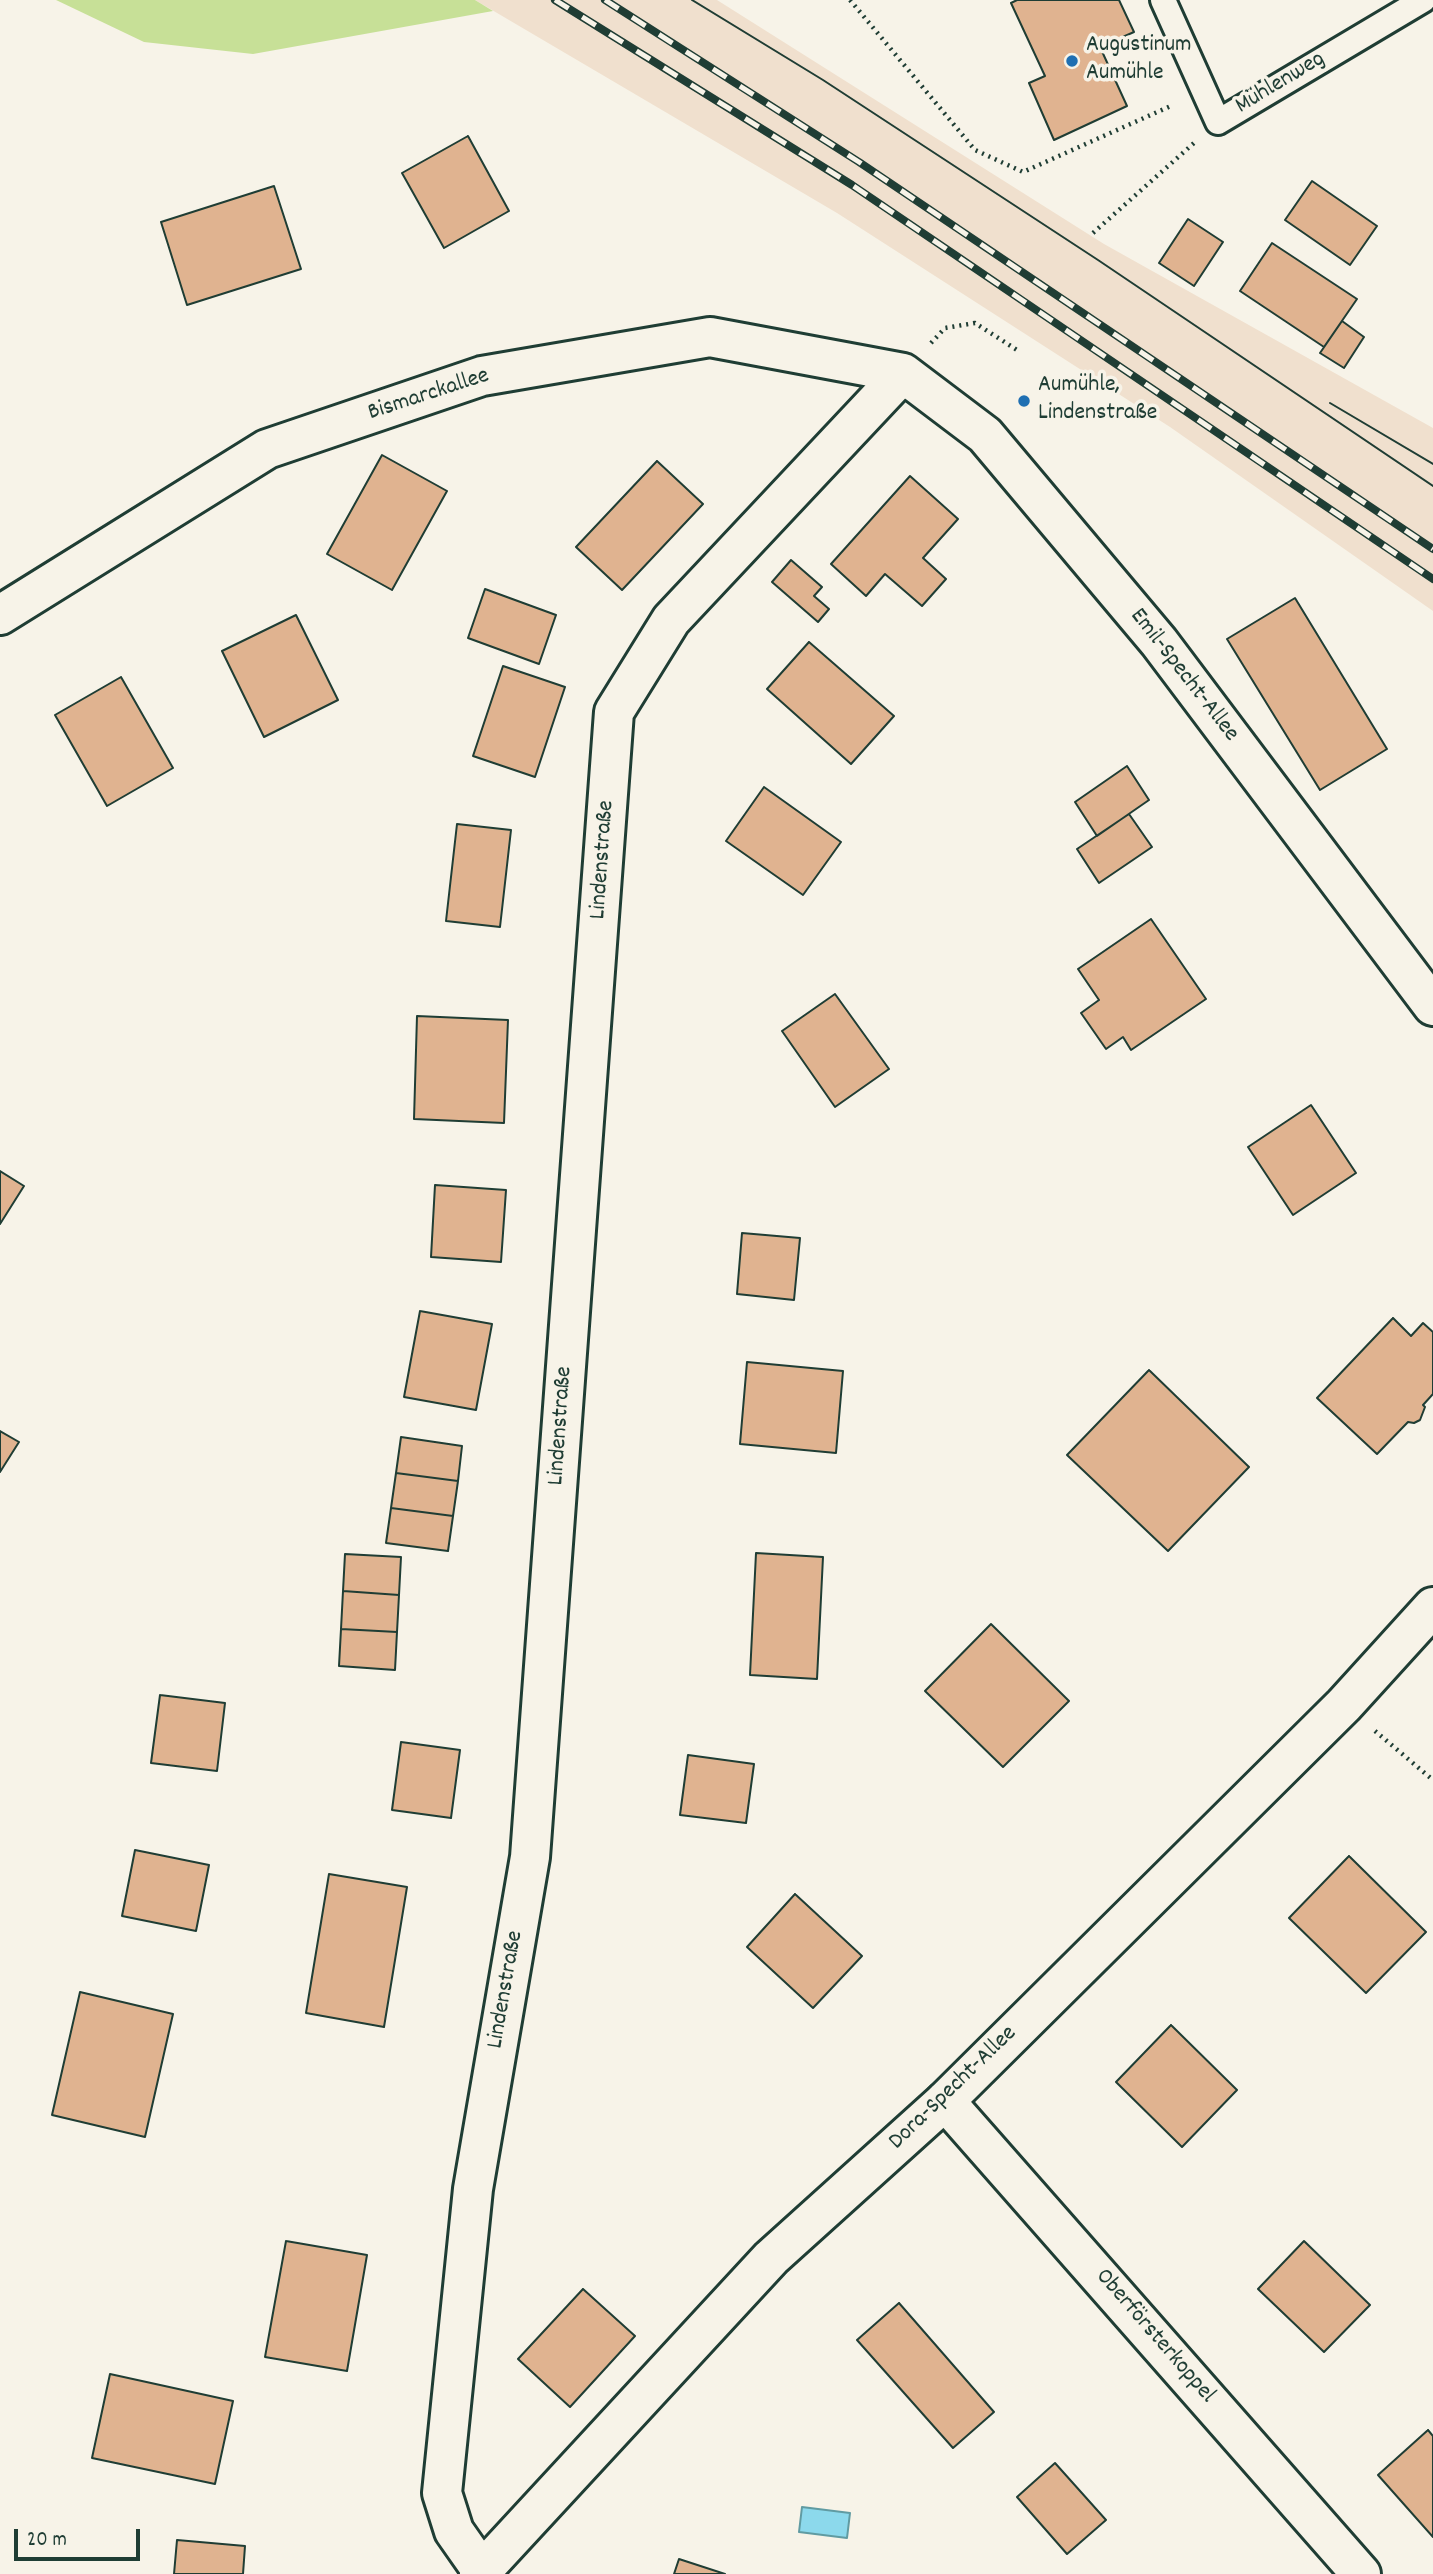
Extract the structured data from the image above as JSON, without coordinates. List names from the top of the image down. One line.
{"streets":{"street":["Bismarckallee","Emil-Specht-Allee","Lindenstraße","Dora-Specht-Allee","Oberförsterkoppel"],"lane":["Mühlenweg"]},"crossings":[["Bismarckallee","Emil-Specht-Allee"],["Bismarckallee","Lindenstraße"],["Emil-Specht-Allee","Lindenstraße"],["Lindenstraße","Dora-Specht-Allee"],["Dora-Specht-Allee","Oberförsterkoppel"]],"places":["Augustinum Aumühle","Aumühle, Lindenstraße"],"scale_bar":"20 m"}
